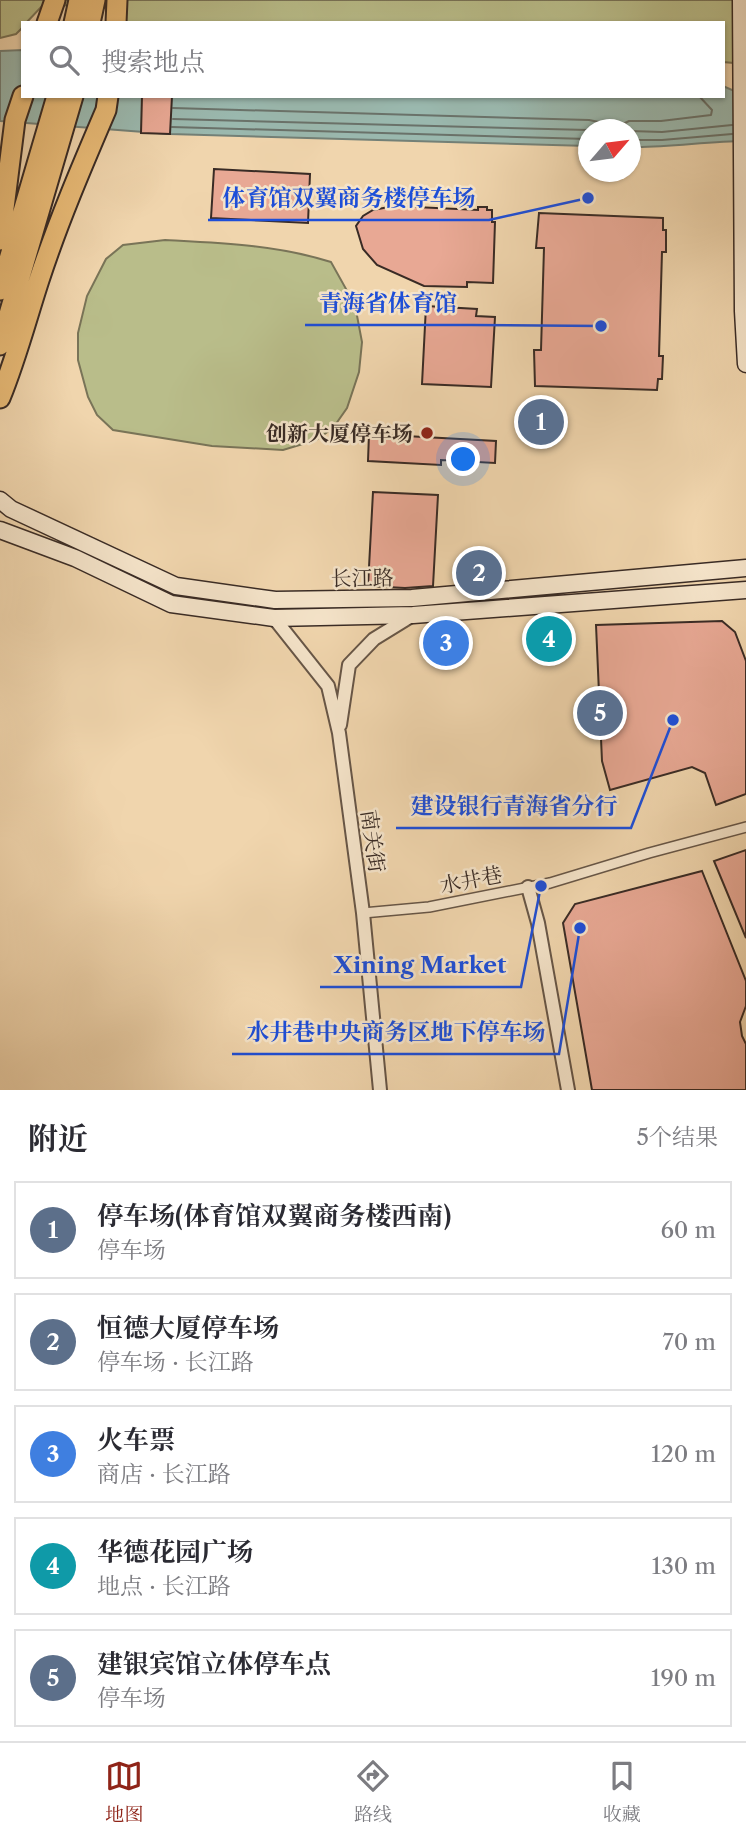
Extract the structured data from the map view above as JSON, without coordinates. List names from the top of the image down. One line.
{"streets":{"main road":["长江路"],"street":["南关街","水井巷"]},"crossings":[["长江路","南关街"],["南关街","水井巷"]],"places":["体育馆双翼商务楼停车场","青海省体育馆","创新大厦停车场","建设银行青海省分行","Xining Market","水井巷中央商务区地下停车场"],"north":"top right","page":{"search":"搜索地点","pins":["1","2","4","3","5"],"heading":["附近","5个结果"],"list":[{"mark":"1","name":"停车场(体育馆双翼商务楼西南)","note":"停车场","value":"60 m"},{"mark":"2","name":"恒德大厦停车场","note":"停车场 · 长江路","value":"70 m"},{"mark":"3","name":"火车票","note":"商店 · 长江路","value":"120 m"},{"mark":"4","name":"华德花园广场","note":"地点 · 长江路","value":"130 m"},{"mark":"5","name":"建银宾馆立体停车点","note":"停车场","value":"190 m"}],"nav":["地图","路线","收藏"]}}
